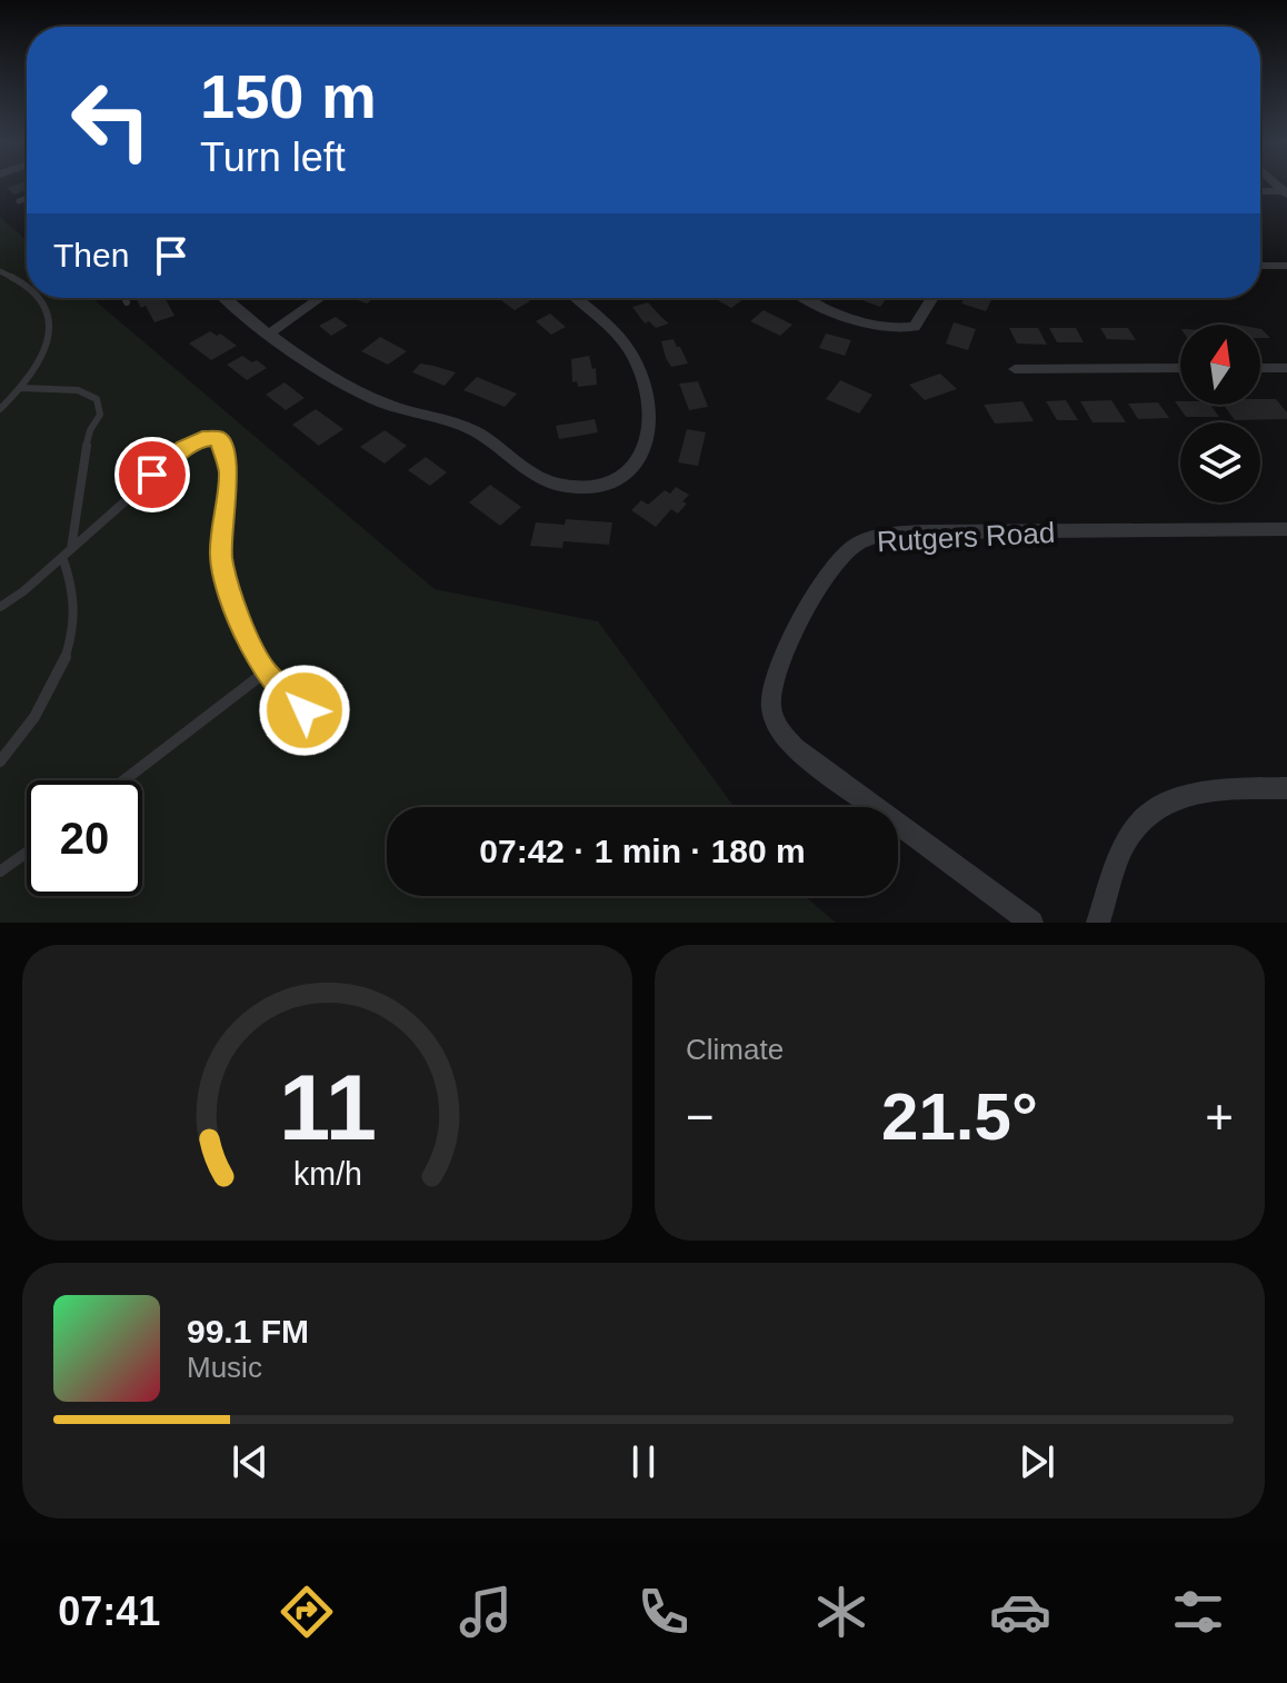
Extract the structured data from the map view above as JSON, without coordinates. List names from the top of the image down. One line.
{"streets":{"street":["Rutgers Road"]},"north":"top","page":{"turn":["150 m","Turn left"],"then":"Then","limit":"20","trip":"07:42 · 1 min · 180 m","tile":"Climate","heat":["−","21.5°","+"],"song":["99.1 FM","Music"],"tabs":"07:41","gauge":["11","km/h"]}}
